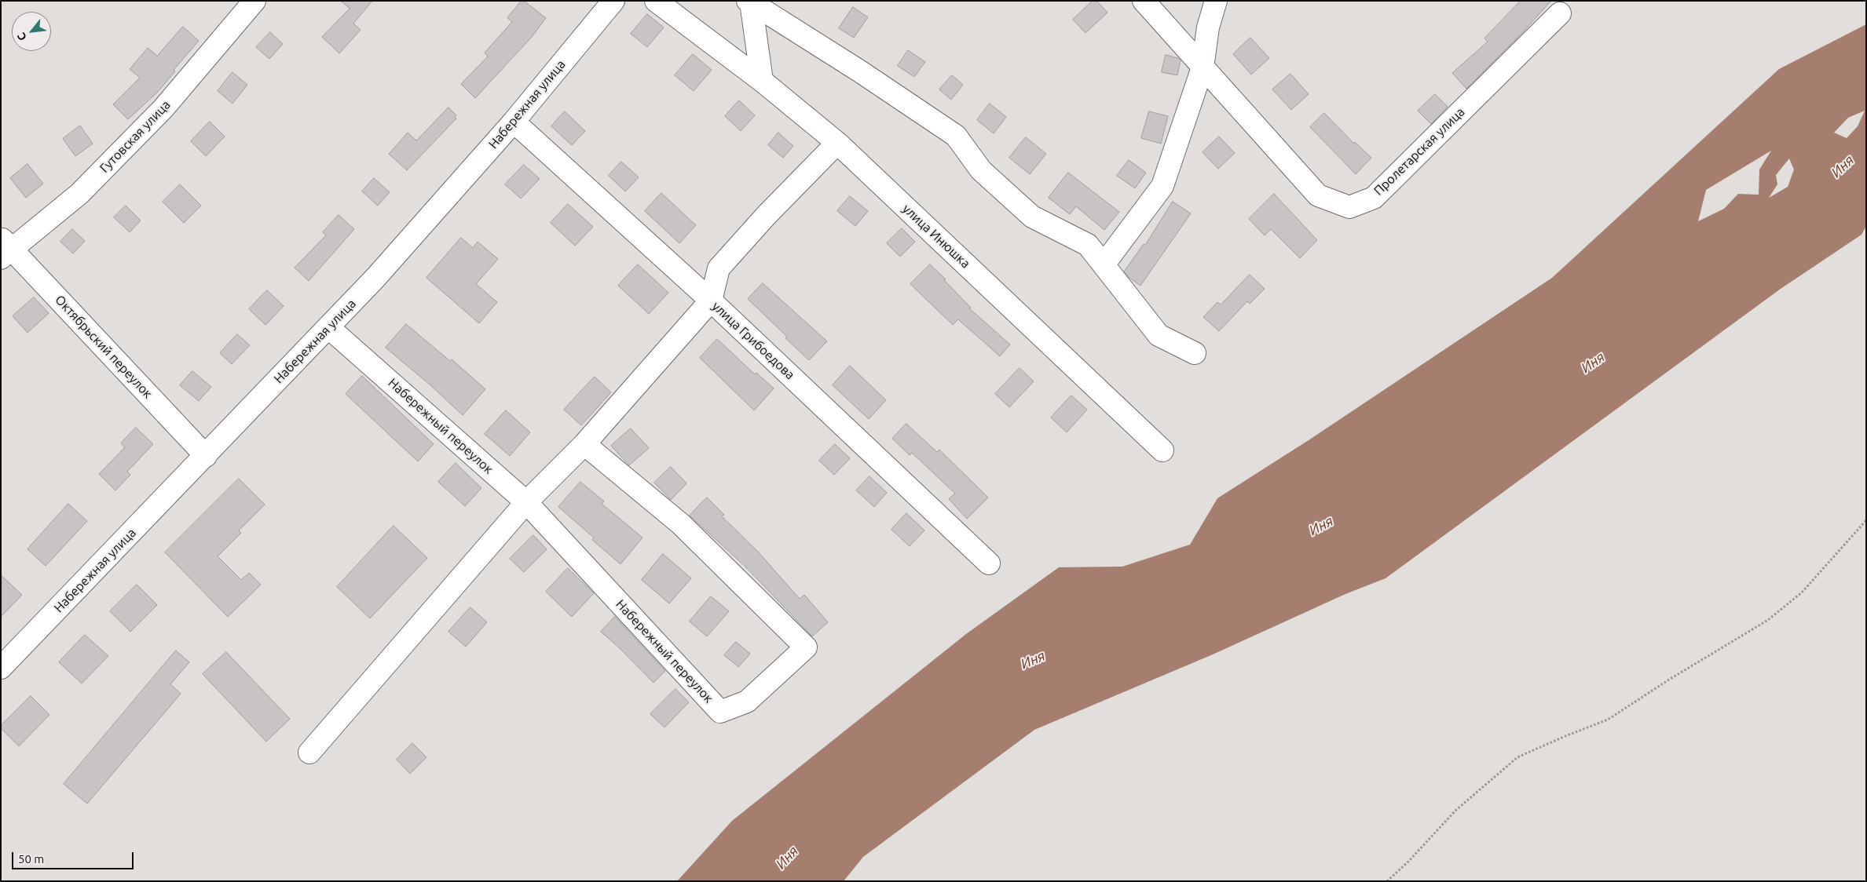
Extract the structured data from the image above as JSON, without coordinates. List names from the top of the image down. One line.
{"streets":{"street":["Набережная улица","Гутовская улица","Пролетарская улица","улица Инюшка","улица Грибоедова","Октябрьский переулок","Набережный переулок"]},"crossings":[["Набережная улица","улица Грибоедова"],["Набережная улица","Октябрьский переулок"],["Набережная улица","Набережный переулок"],["Гутовская улица","Октябрьский переулок"]],"water":["Иня"],"scale_bar":"50 m","north":"bottom left"}
